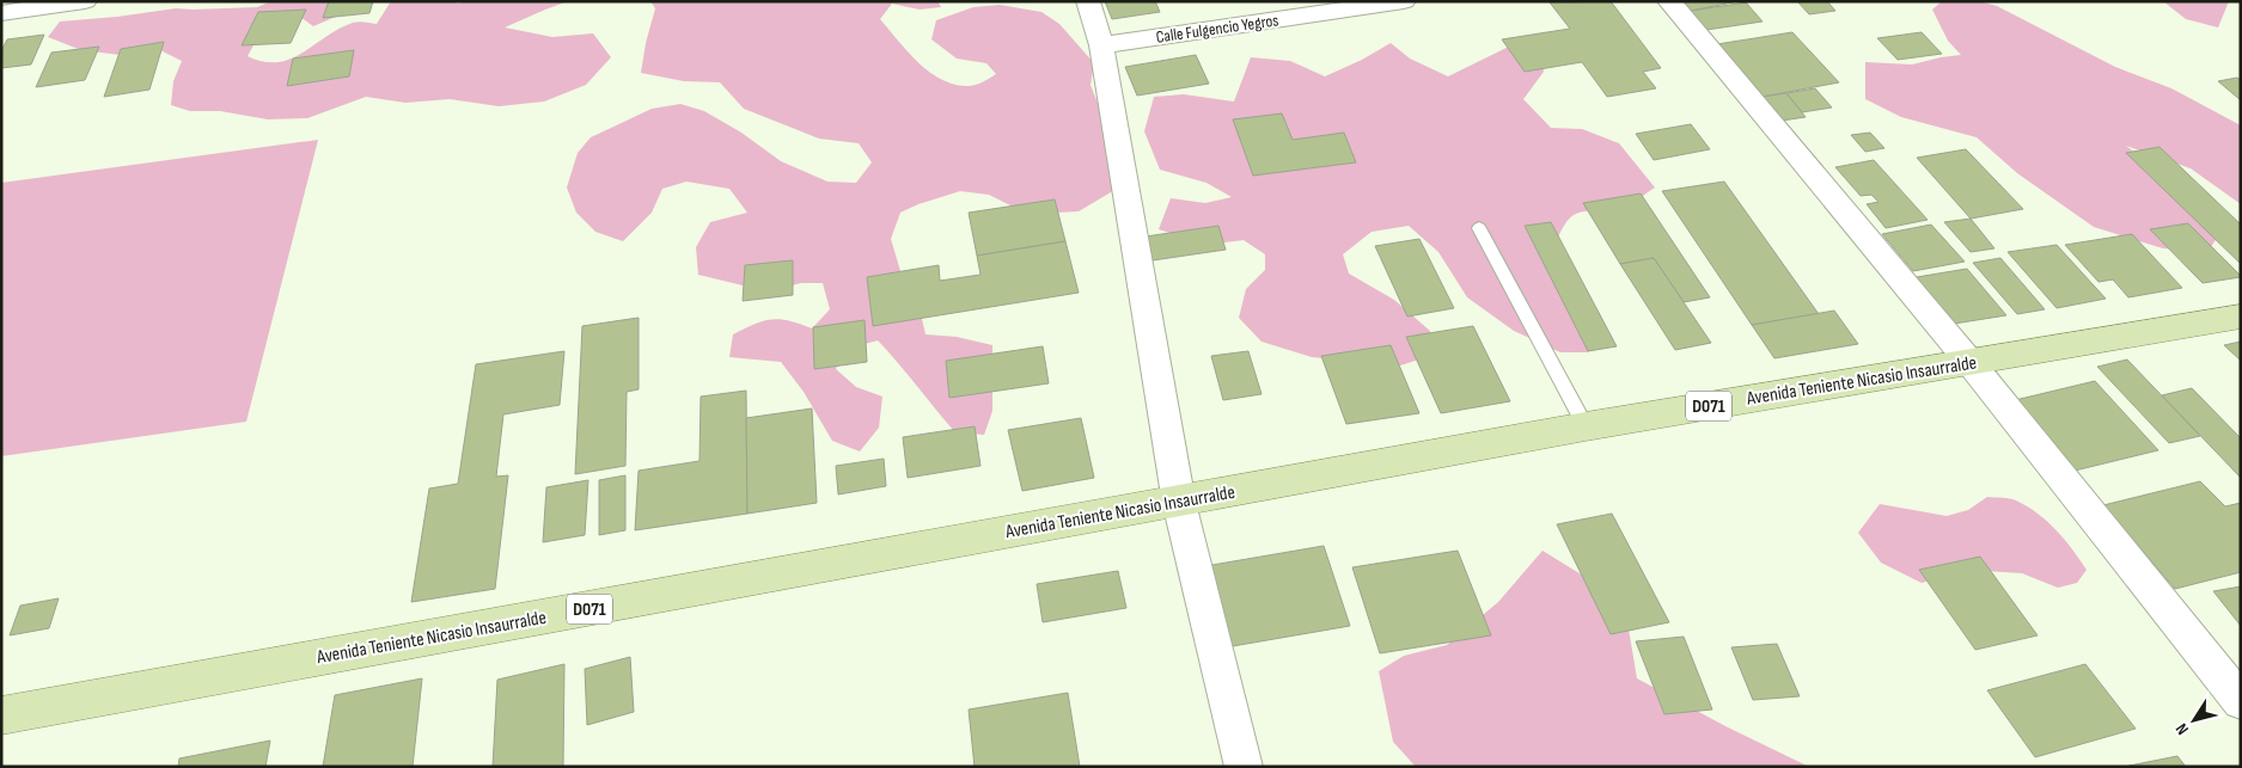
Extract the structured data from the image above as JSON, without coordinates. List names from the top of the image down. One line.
{"streets":{"main road":["Avenida Teniente Nicasio Insaurralde","D071"],"street":["Calle Fulgencio Yegros"]},"north":"bottom left"}
